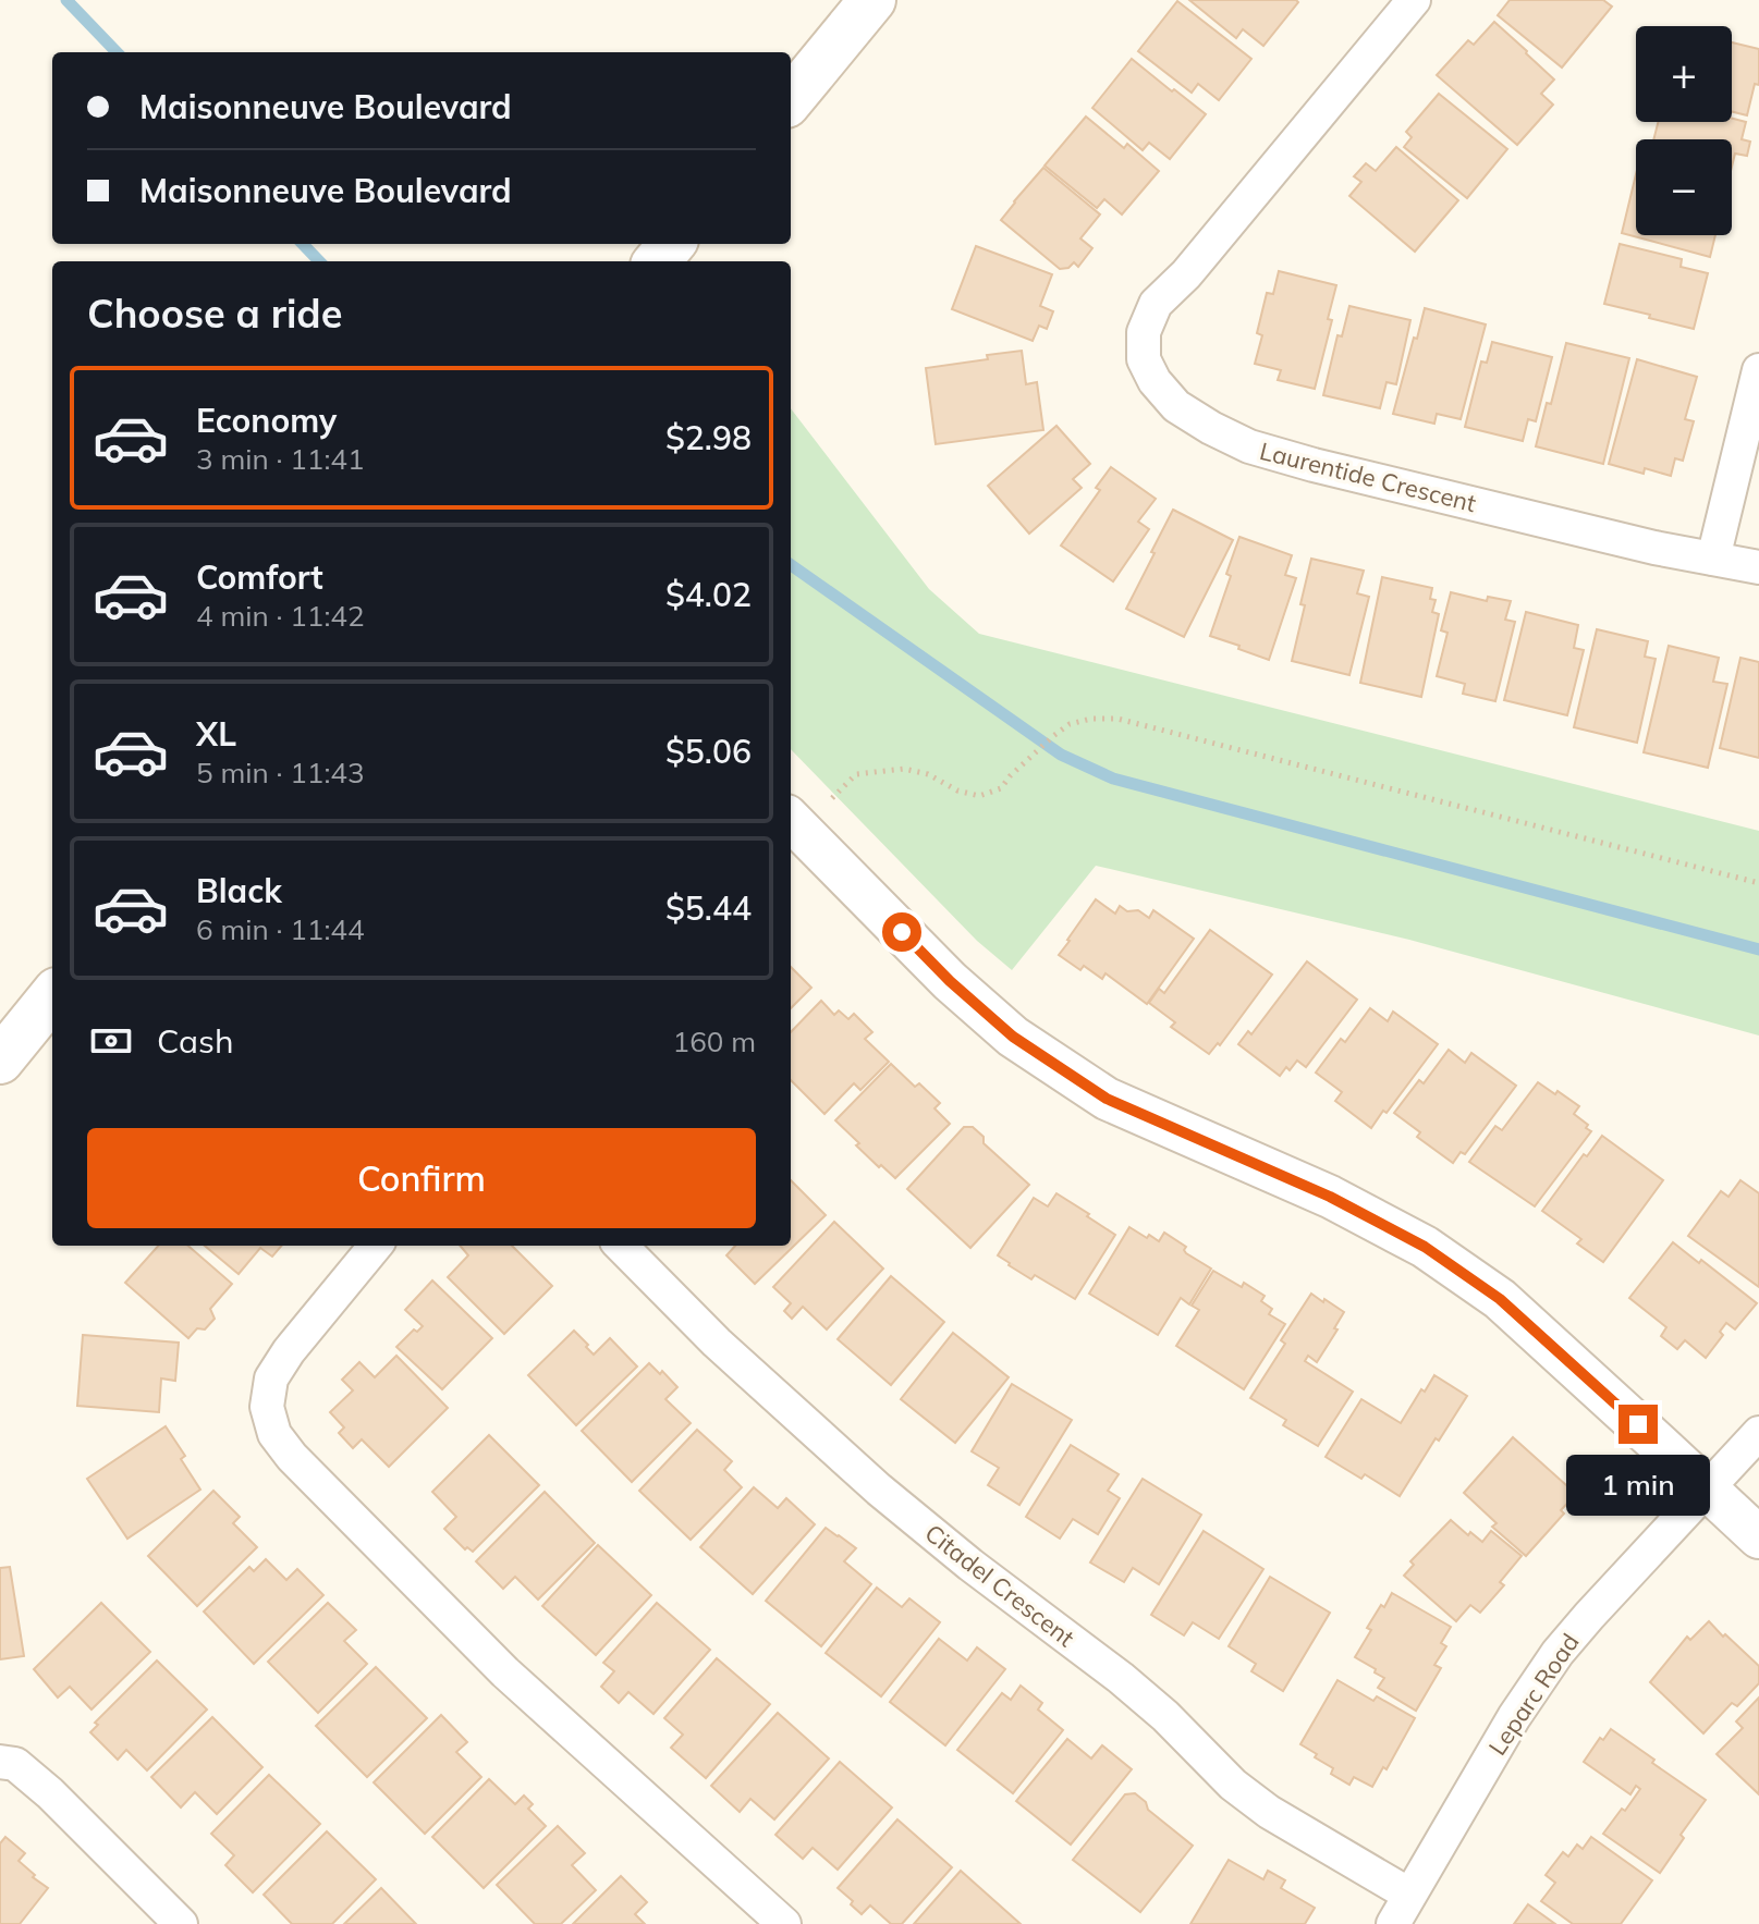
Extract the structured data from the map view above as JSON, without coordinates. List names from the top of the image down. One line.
{"streets":{"street":["Laurentide Crescent","Citadel Crescent","Leparc Road"]},"crossings":[["Citadel Crescent","Leparc Road"]],"page":{"map_buttons":["+","−"],"banner":["Maisonneuve Boulevard","Maisonneuve Boulevard"],"heading":"Choose a ride","list":[{"name":"Economy","note":"3 min · 11:41","value":"$2.98"},{"name":"Comfort","note":"4 min · 11:42","value":"$4.02"},{"name":"XL","note":"5 min · 11:43","value":"$5.06"},{"name":"Black","note":"6 min · 11:44","value":"$5.44"}],"pay":["Cash","160 m"],"buttons":"Confirm","bubble":"1 min"}}
